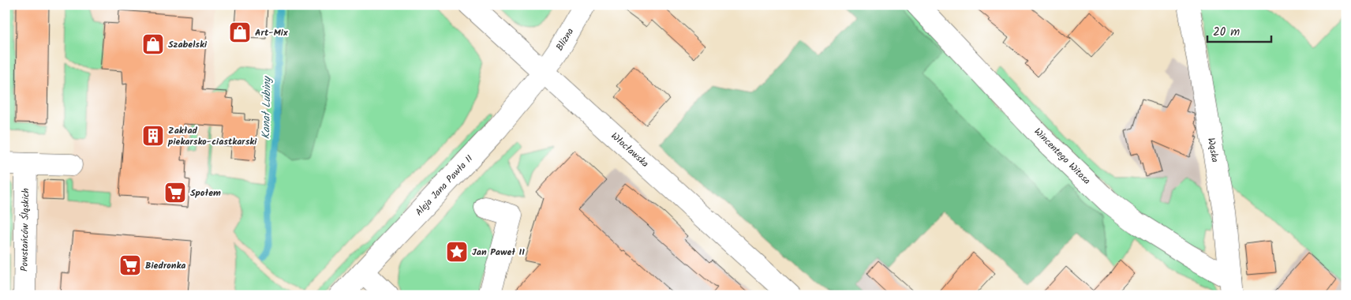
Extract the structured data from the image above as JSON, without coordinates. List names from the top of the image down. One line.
{"streets":{"street":["Blizna","Włocławska","Wąska","Wincentego Witosa","Aleja Jana Pawła II","Powstańców Śląskich"]},"crossings":[["Blizna","Włocławska"],["Blizna","Aleja Jana Pawła II"],["Włocławska","Aleja Jana Pawła II"],["Wąska","Wincentego Witosa"]],"water":["Kanał Lubiny"],"places":{"shop":["Art-Mix","Szabelski"],"building":["Zakład piekarsko-ciastkarski"],"supermarket":["Społem","Biedronka"],"place":["Jan Paweł II"]},"scale_bar":"20 m"}
